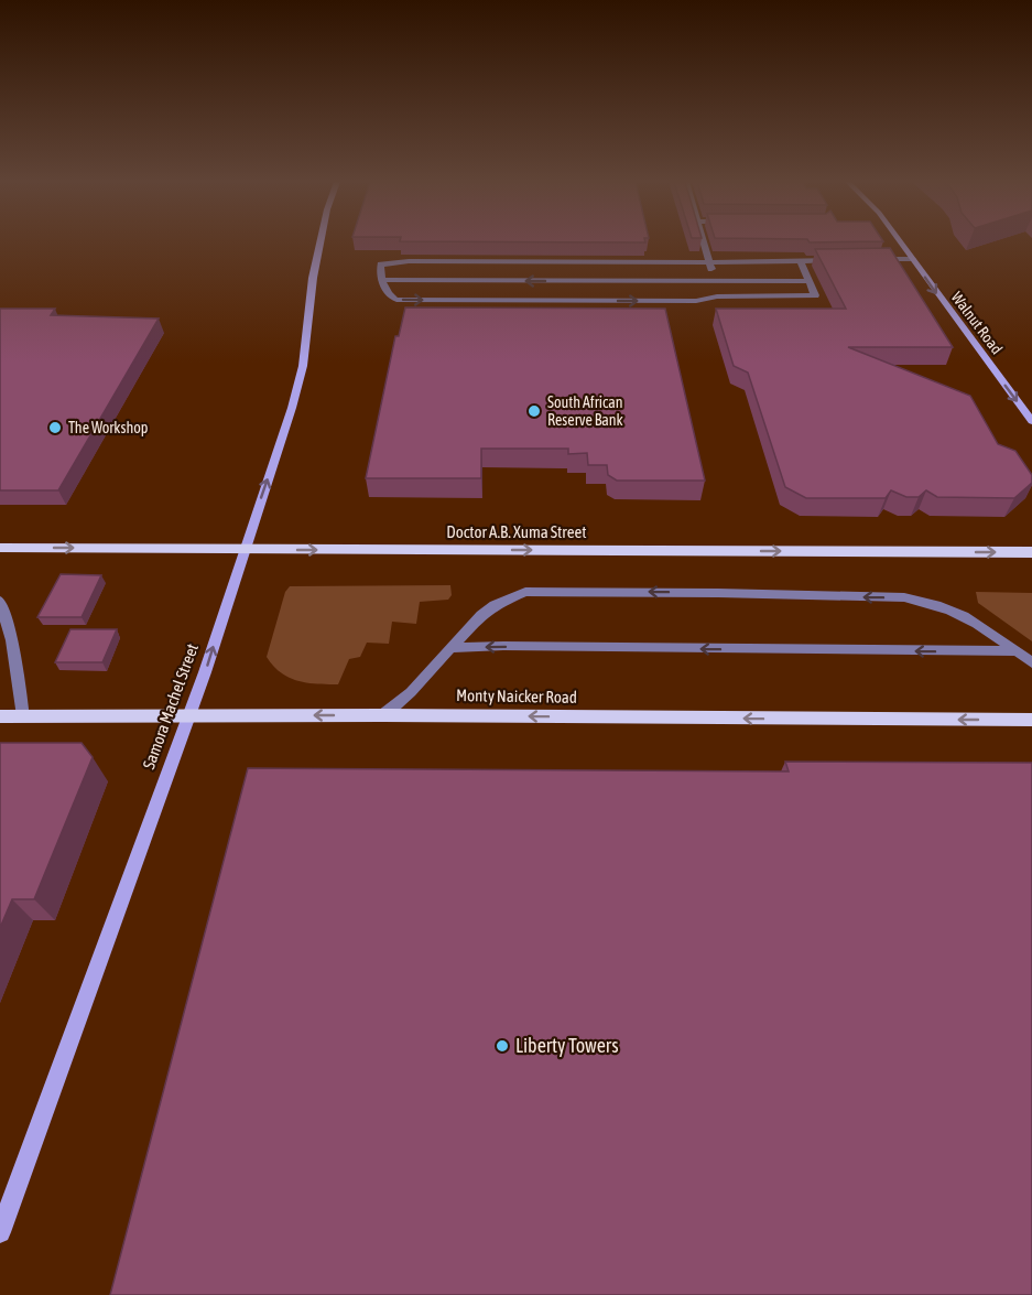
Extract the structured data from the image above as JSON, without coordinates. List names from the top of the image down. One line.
{"streets":{"main road":["Walnut Road","Doctor A.B. Xuma Street","Monty Naicker Road","Samora Machel Street"]},"crossings":[["Doctor A.B. Xuma Street","Samora Machel Street"],["Monty Naicker Road","Samora Machel Street"]],"one_way":["Walnut Road","Doctor A.B. Xuma Street","Monty Naicker Road","Samora Machel Street"],"places":["South African Reserve Bank","The Workshop","Liberty Towers"]}
